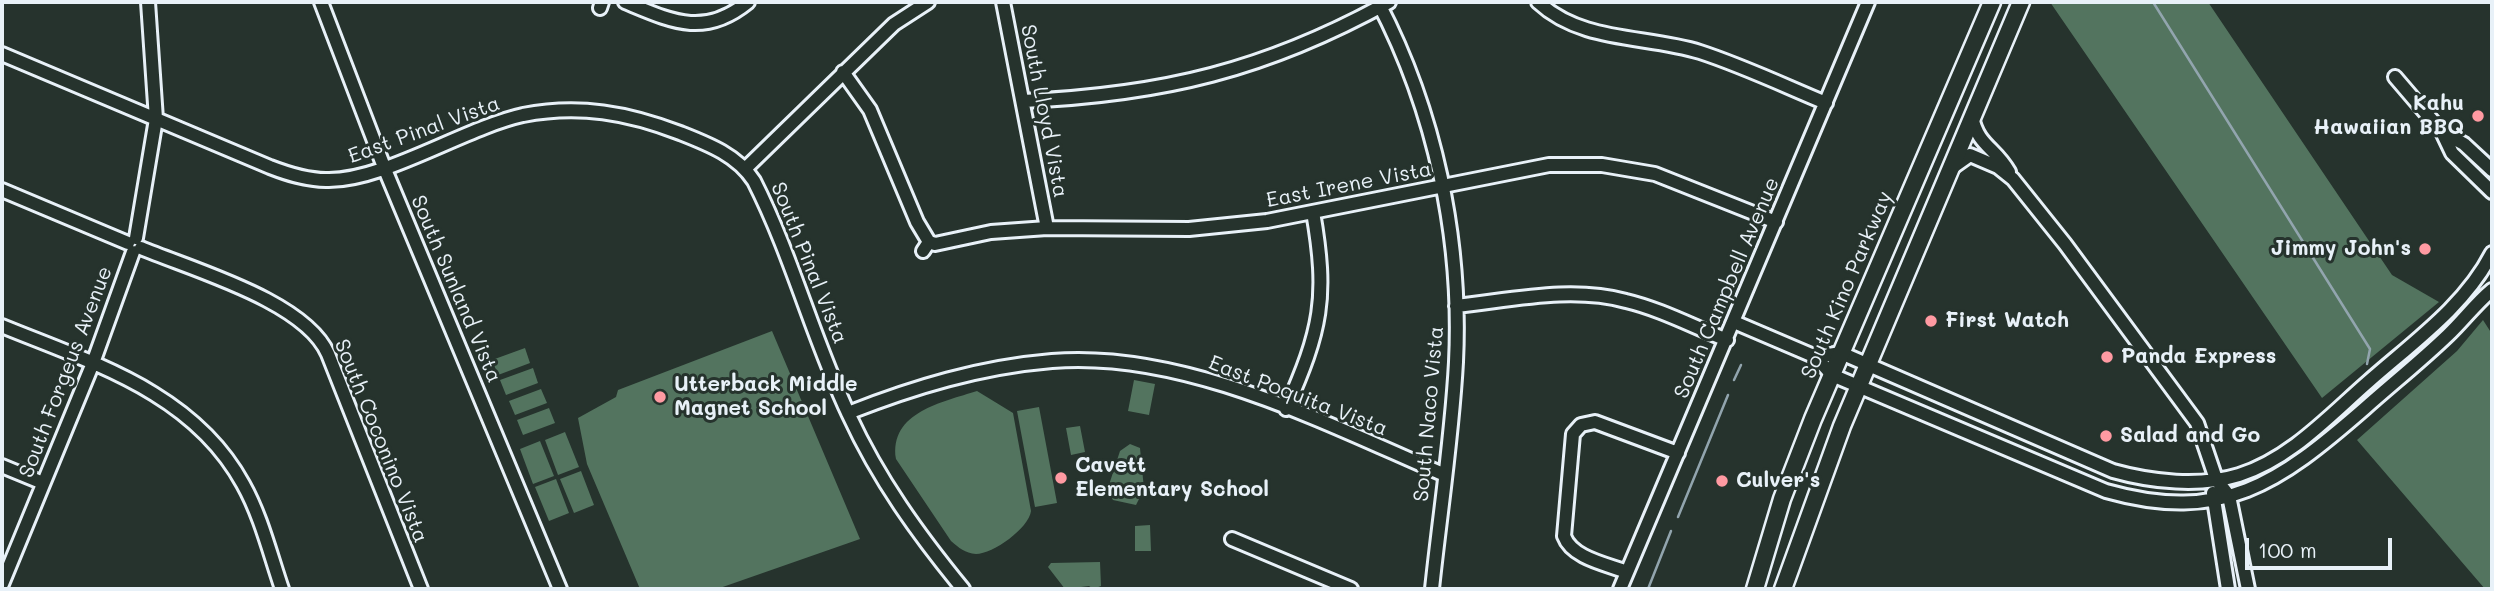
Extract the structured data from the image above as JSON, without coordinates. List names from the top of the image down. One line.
{"streets":{"main road":["South Kino Parkway"],"street":["South Lloyd Vista","East Pinal Vista","East Irene Vista","South Pinal Vista","South Campbell Avenue","South Sunland Vista","South Forgeus Avenue","East Poquita Vista","South Naco Vista","South Coconino Vista"]},"crossings":[["South Lloyd Vista","East Irene Vista"],["East Pinal Vista","South Pinal Vista"],["East Pinal Vista","South Sunland Vista"],["East Pinal Vista","South Forgeus Avenue"],["East Irene Vista","South Campbell Avenue"],["East Irene Vista","South Naco Vista"],["South Pinal Vista","East Poquita Vista"],["South Forgeus Avenue","South Coconino Vista"],["East Poquita Vista","South Naco Vista"]],"places":["Kahu Hawaiian BBQ","Jimmy John's","First Watch","Panda Express","Utterback Middle Magnet School","Salad and Go","Cavett Elementary School","Culver's"],"scale_bar":"100 m"}
